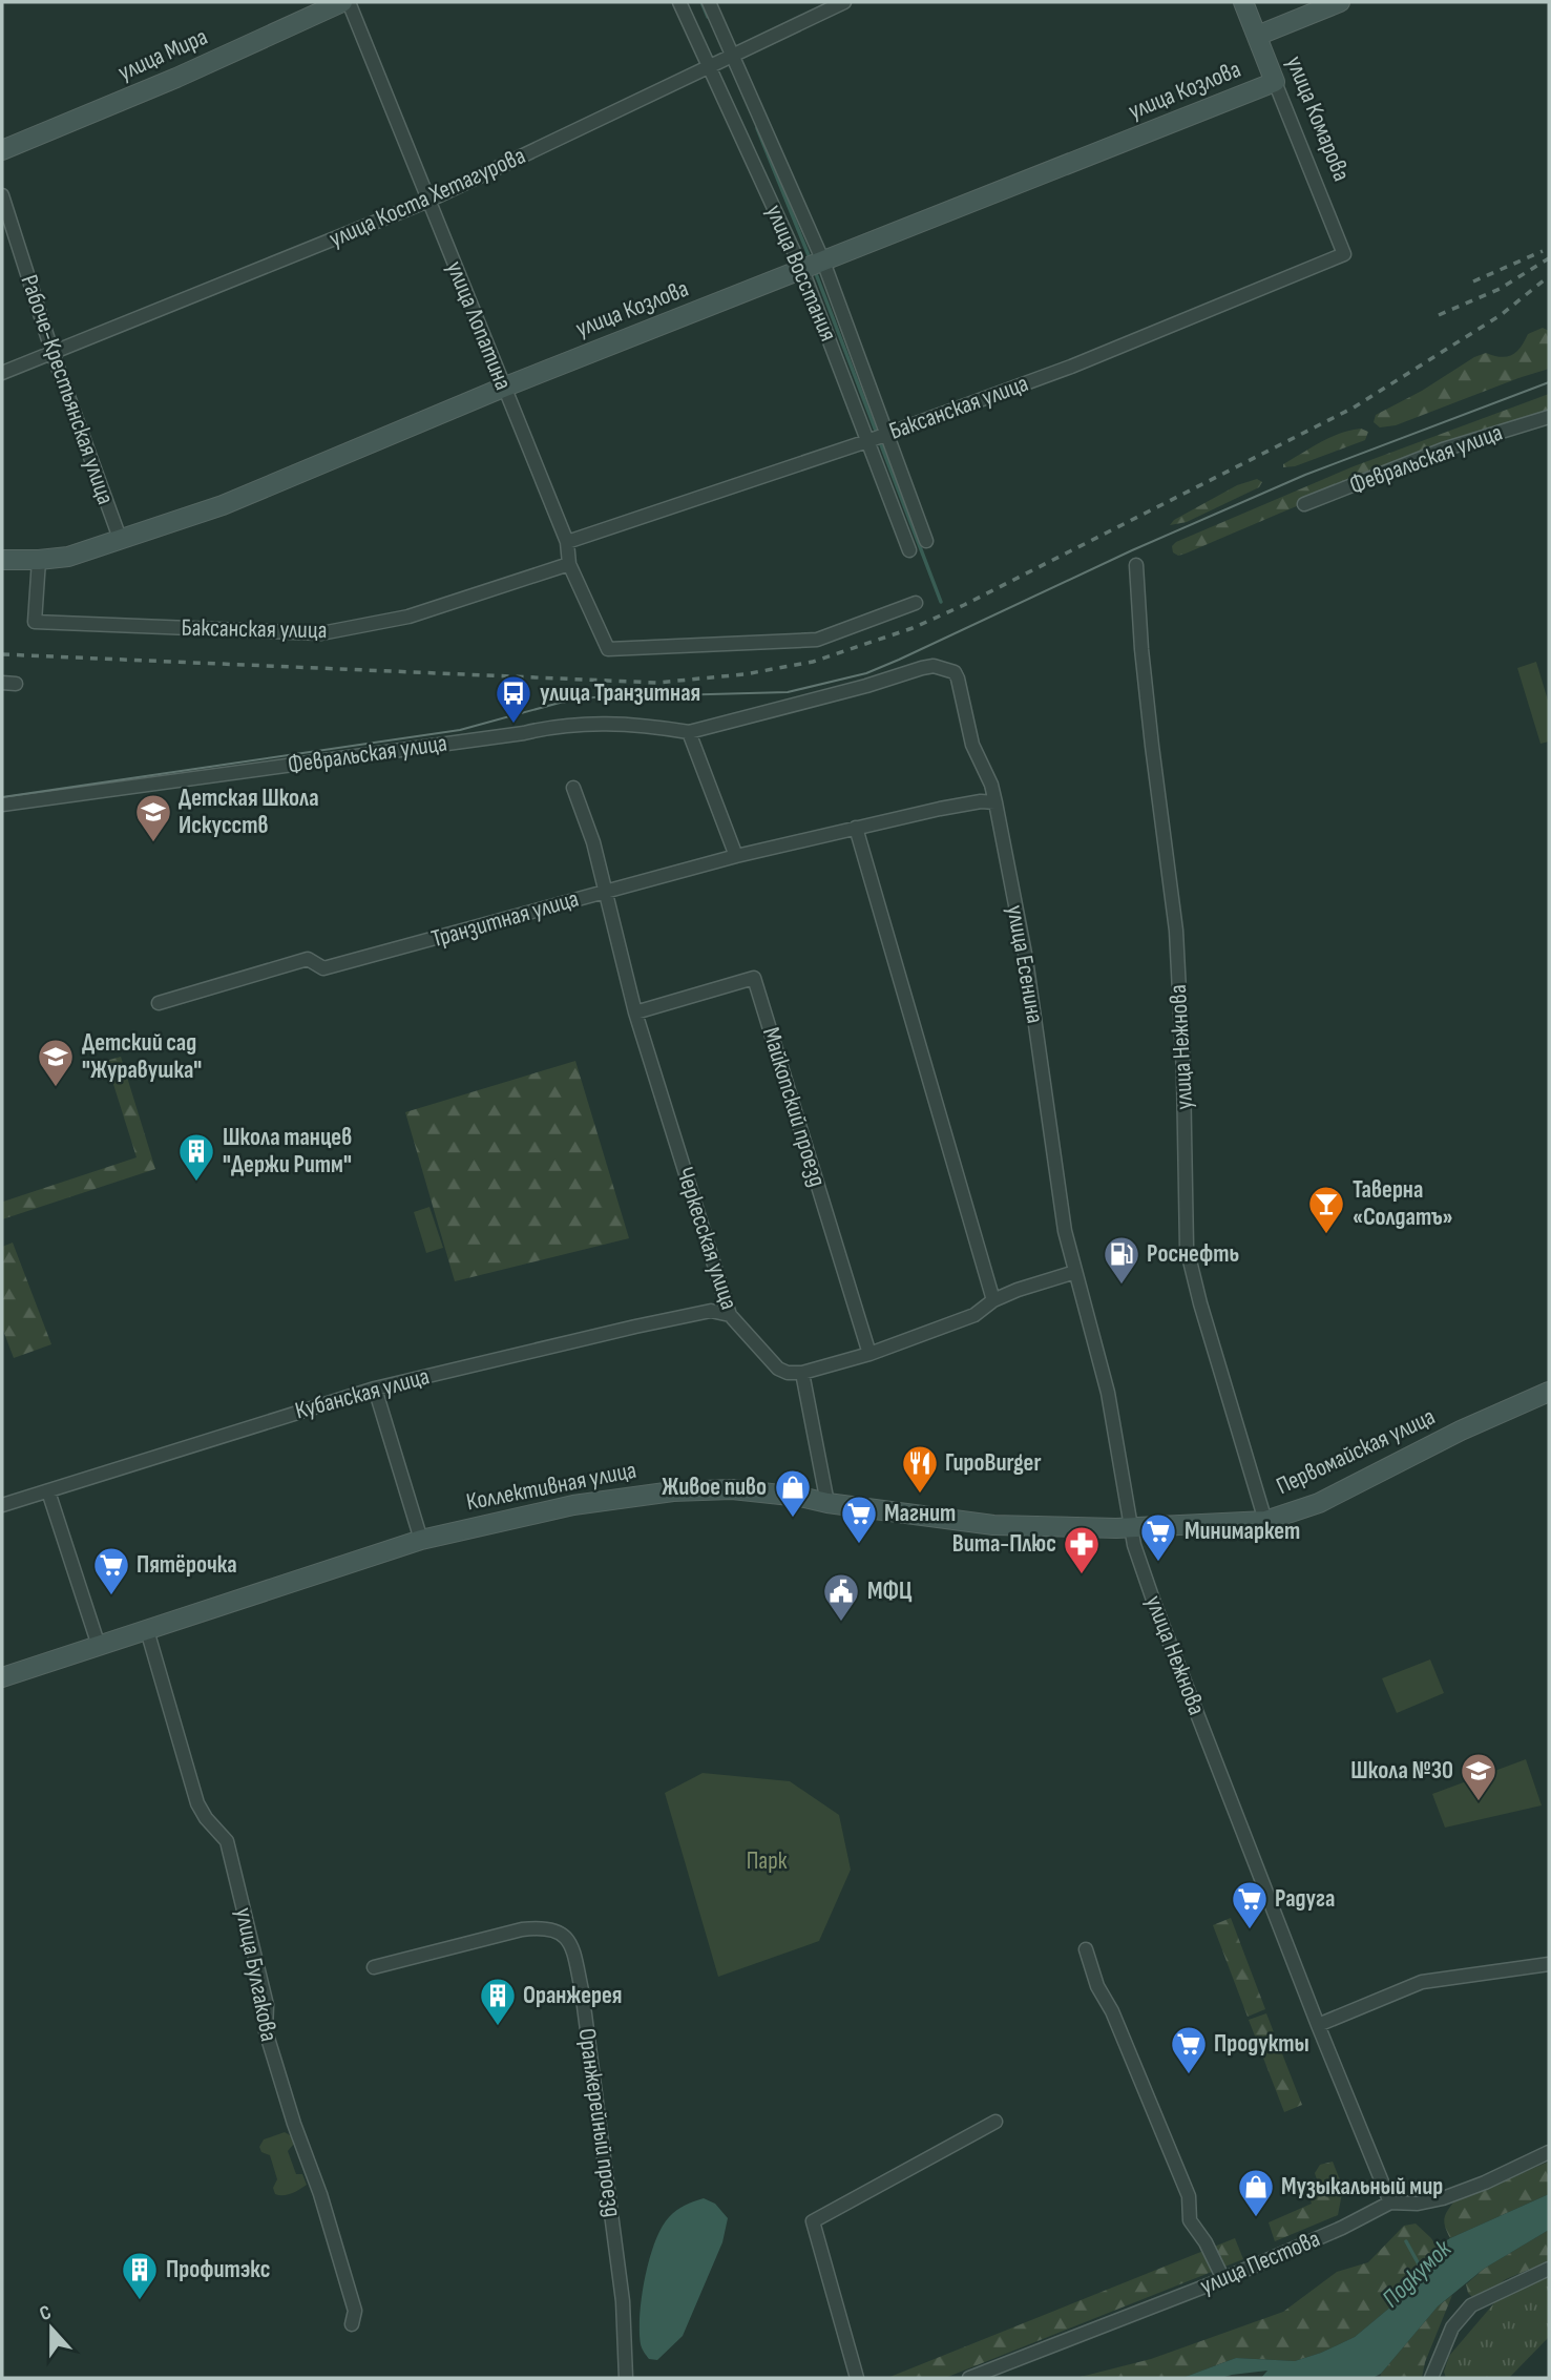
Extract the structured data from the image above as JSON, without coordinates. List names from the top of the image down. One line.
{"streets":{"street":["улица Мира","улица Козлова","улица Комарова","улица Коста Хетагурова","улица Восстания","улица Лопатина","Рабоче-Крестьянская улица","Баксанская улица","Февральская улица","Транзитная улица","улица Есенина","улица Нежнова","Майкопский проезд","Черкесская улица","Кубанская улица","Первомайская улица","Коллективная улица","улица Булгакова","Оранжерейный проезд","улица Пестова"]},"crossings":[["улица Козлова","улица Комарова"],["улица Козлова","улица Восстания"],["улица Козлова","улица Лопатина"],["улица Козлова","Рабоче-Крестьянская улица"],["улица Козлова","Баксанская улица"],["улица Комарова","Баксанская улица"],["улица Коста Хетагурова","улица Восстания"],["улица Коста Хетагурова","улица Лопатина"],["улица Коста Хетагурова","Рабоче-Крестьянская улица"],["улица Восстания","Баксанская улица"],["улица Лопатина","Баксанская улица"],["Февральская улица","улица Есенина"],["Транзитная улица","улица Есенина"],["Транзитная улица","Черкесская улица"],["улица Есенина","улица Нежнова"],["улица Нежнова","Первомайская улица"],["улица Нежнова","Коллективная улица"],["улица Нежнова","улица Пестова"],["Майкопский проезд","Черкесская улица"],["Черкесская улица","Кубанская улица"],["Первомайская улица","Коллективная улица"],["Коллективная улица","улица Булгакова"]],"water":["Подкумок"],"parks":["Парк"],"places":{"bus stop":["улица Транзитная"],"school or university":["Детская Школа Искусств","Детский сад \"Журавушка\"","Школа №30"],"building":["Школа танцев \"Держи Ритм\"","Оранжерея","Профитэкс"],"bar":["Таверна «Солдатъ»"],"fuel station":["Роснефть"],"restaurant":["ГироBurger"],"shop":["Живое пиво","Музыкальный мир"],"supermarket":["Магнит","Минимаркет","Пятёрочка","Радуга","Продукты"],"pharmacy":["Вита-Плюс"],"public building":["МФЦ"]},"north":"top"}
